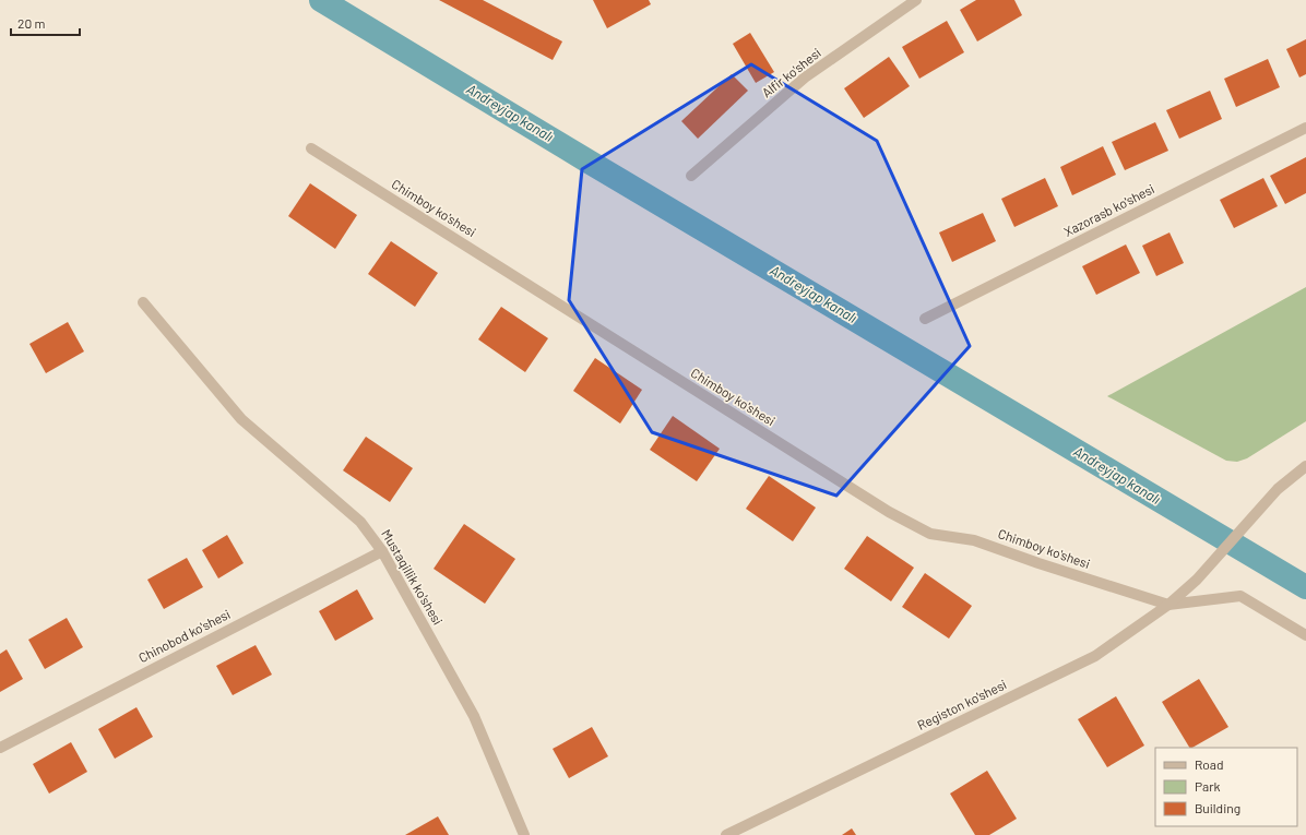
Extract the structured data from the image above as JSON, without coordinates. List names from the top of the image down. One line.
{"streets":{"street":["Alfir ko'shesi","Chimboy ko'shesi","Xazorasb ko'shesi","Mustaqillik ko'shesi","Chinobod ko'shesi","Registon ko'shesi"]},"crossings":[["Chimboy ko'shesi","Registon ko'shesi"],["Mustaqillik ko'shesi","Chinobod ko'shesi"]],"water":["Andreyjap kanalı"],"legend":["Road","Park","Building"],"scale_bar":"20 m"}
